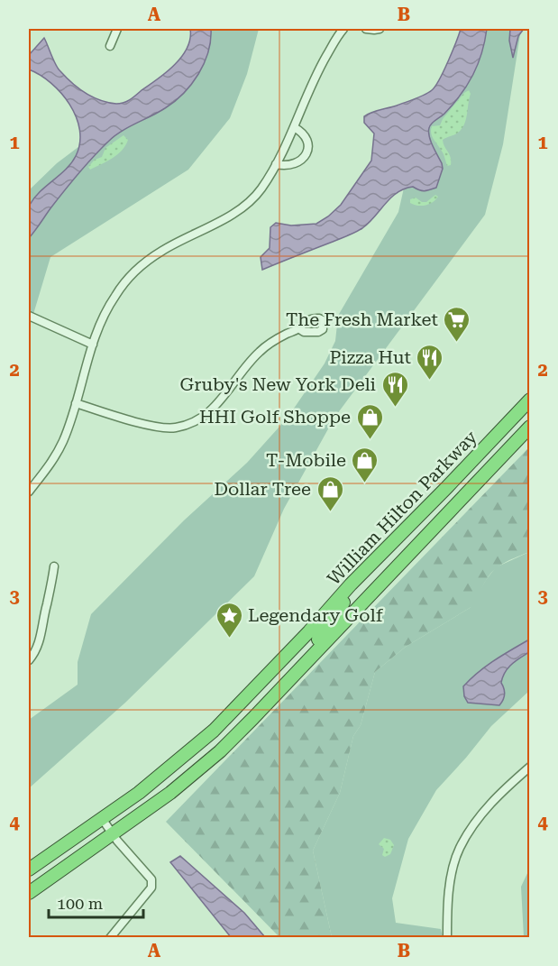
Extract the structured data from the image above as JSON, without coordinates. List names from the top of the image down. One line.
{"streets":{"highway":["William Hilton Parkway"]},"places":{"supermarket":["The Fresh Market"],"restaurant":["Pizza Hut","Gruby's New York Deli"],"shop":["HHI Golf Shoppe","T-Mobile","Dollar Tree"],"place":["Legendary Golf"]},"scale_bar":"100 m","grid":{"columns":["A","B"],"rows":["1","2","3","4"]}}
